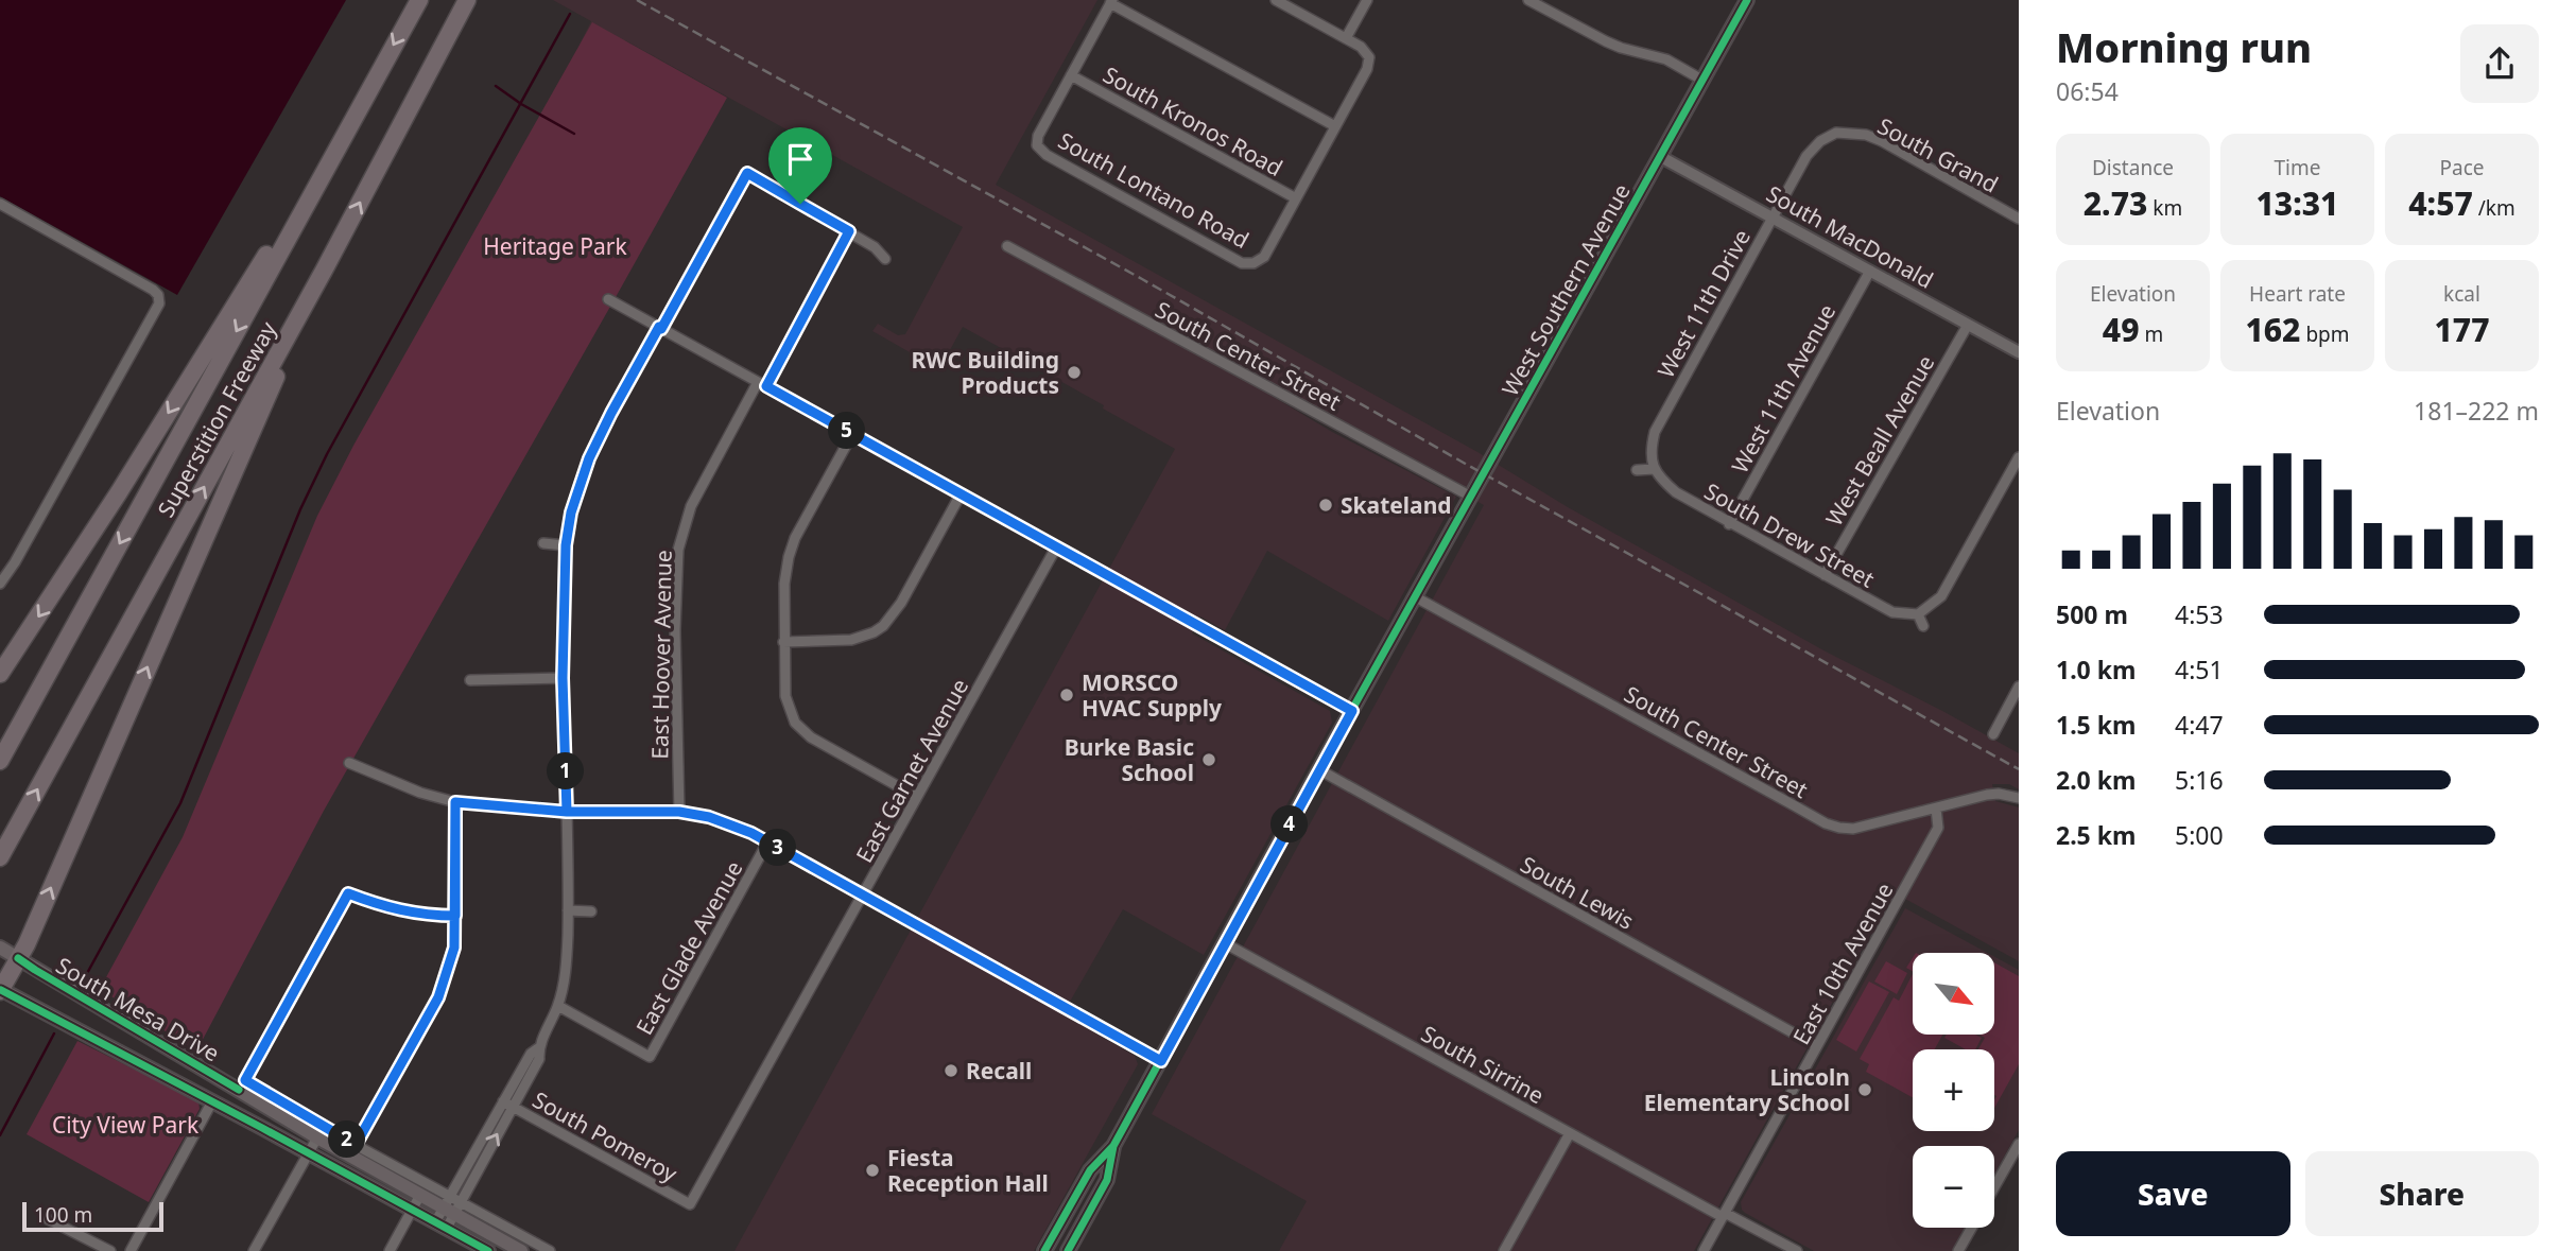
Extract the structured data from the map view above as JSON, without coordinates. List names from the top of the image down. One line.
{"streets":{"highway":["Superstition Freeway"],"main road":["West Southern Avenue","South Mesa Drive"],"street":["South Kronos Road","South Grand","South Lontano Road","South MacDonald","West 11th Drive","South Center Street","West 11th Avenue","West Beall Avenue","South Drew Street","East Hoover Avenue","East Garnet Avenue","South Lewis","East Glade Avenue","East 10th Avenue","South Sirrine","South Pomeroy"]},"crossings":[["South Kronos Road","South Lontano Road"],["South Grand","West 11th Drive"],["South MacDonald","West Southern Avenue"],["South MacDonald","West 11th Drive"],["South MacDonald","West 11th Avenue"],["South MacDonald","West Beall Avenue"],["West Southern Avenue","South Center Street"],["West Southern Avenue","South Lewis"],["West Southern Avenue","South Sirrine"],["West 11th Drive","South Drew Street"],["South Center Street","East 10th Avenue"],["West 11th Avenue","South Drew Street"],["West Beall Avenue","South Drew Street"],["East Garnet Avenue","South Pomeroy"],["South Lewis","East 10th Avenue"],["East 10th Avenue","South Sirrine"]],"parks":["Heritage Park","City View Park"],"places":["RWC Building Products","Skateland","MORSCO HVAC Supply","Burke Basic School","Recall","Lincoln Elementary School","Fiesta Reception Hall"],"scale_bar":"100 m","north":"bottom right","page":{"heading":["Morning run","06:54"],"stats":[["Distance","2.73 km"],["Time","13:31"],["Pace","4:57 /km"],["Elevation","49 m"],["Heart rate","162 bpm"],["kcal","177"]],"chart":["Elevation","181–222 m"],"pins":["5","1","4","3","2"],"list":[{"name":"500 m","note":"4:53"},{"name":"1.0 km","note":"4:51"},{"name":"1.5 km","note":"4:47"},{"name":"2.0 km","note":"5:16"},{"name":"2.5 km","note":"5:00"}],"map_buttons":["+","−"],"buttons":["Save","Share"],"scale":"100 m"}}
